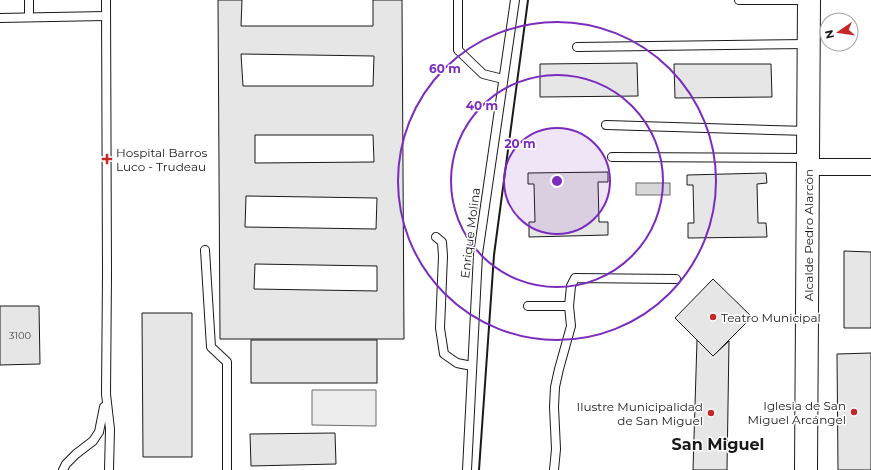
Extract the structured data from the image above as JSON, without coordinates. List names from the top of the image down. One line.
{"streets":{"street":["Alcalde Pedro Alarcón"],"lane":["Enrique Molina"]},"districts":["San Miguel"],"places":{"health":["Hospital Barros Luco - Trudeau"],"other":["Teatro Municipal","Iglesia de San Miguel Arcángel","Ilustre Municipalidad de San Miguel"]},"house_numbers":["3100"],"north":"left","rings":["60 m","40 m","20 m"]}
